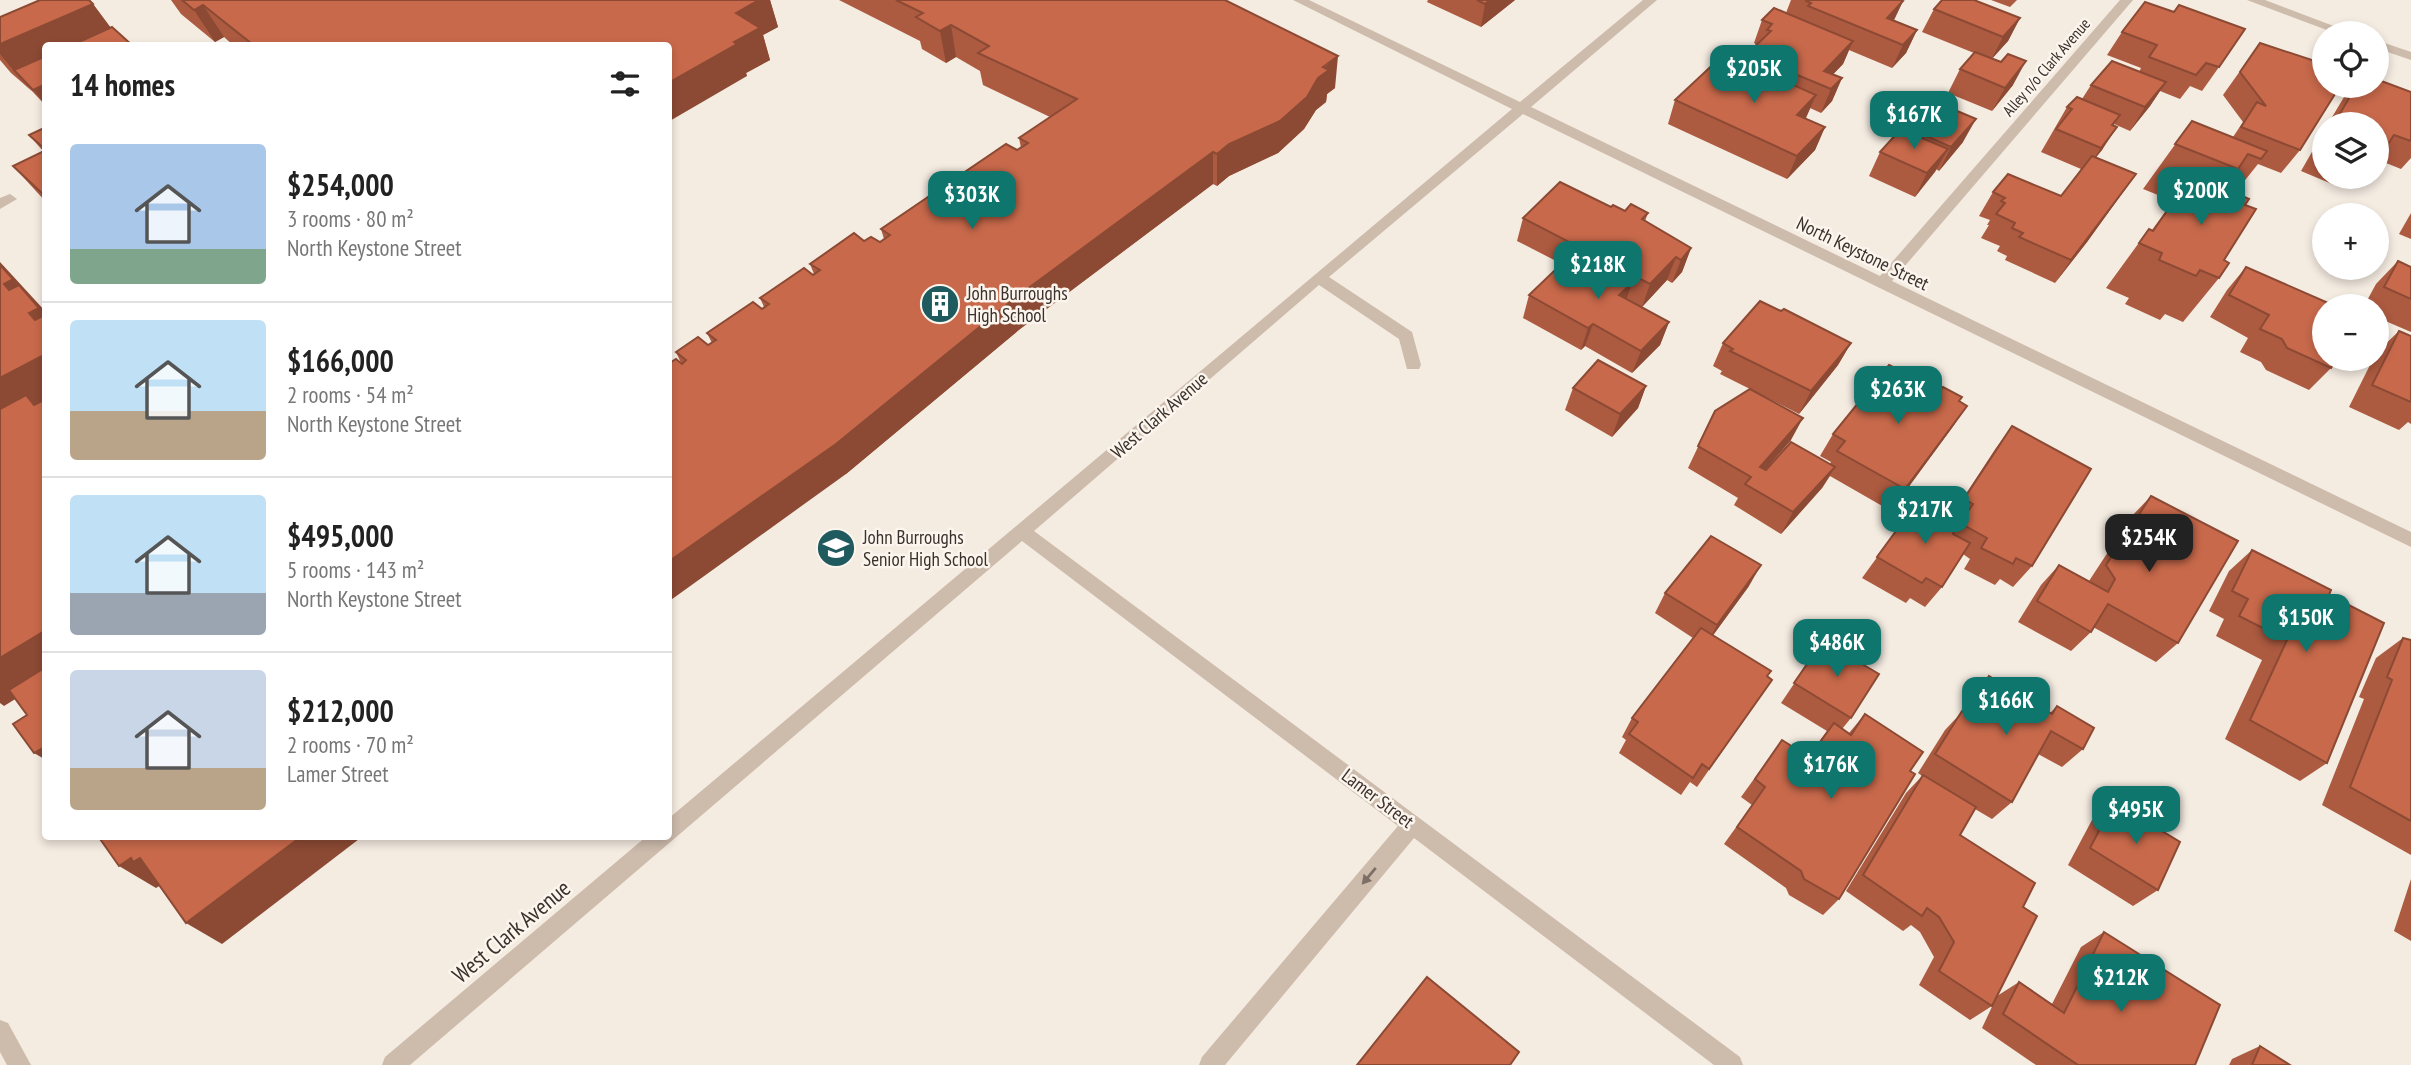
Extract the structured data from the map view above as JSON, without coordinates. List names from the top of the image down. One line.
{"streets":{"street":["Alley n/o Clark Avenue","North Keystone Street","West Clark Avenue","Lamer Street"]},"crossings":[["Alley n/o Clark Avenue","North Keystone Street"],["North Keystone Street","West Clark Avenue"],["West Clark Avenue","Lamer Street"]],"places":{"building":["John Burroughs High School"],"school or university":["John Burroughs Senior High School"]},"page":{"map_buttons":["+","−"],"heading":"14 homes","price":["$205K","$167K","$200K","$303K","$218K","$263K","$217K","$254K","$150K","$486K","$166K","$176K","$495K","$212K"],"list":[{"name":"$254,000","note":"3 rooms · 80 m² · North Keystone Street"},{"name":"$166,000","note":"2 rooms · 54 m² · North Keystone Street"},{"name":"$495,000","note":"5 rooms · 143 m² · North Keystone Street"},{"name":"$212,000","note":"2 rooms · 70 m² · Lamer Street"}]}}
